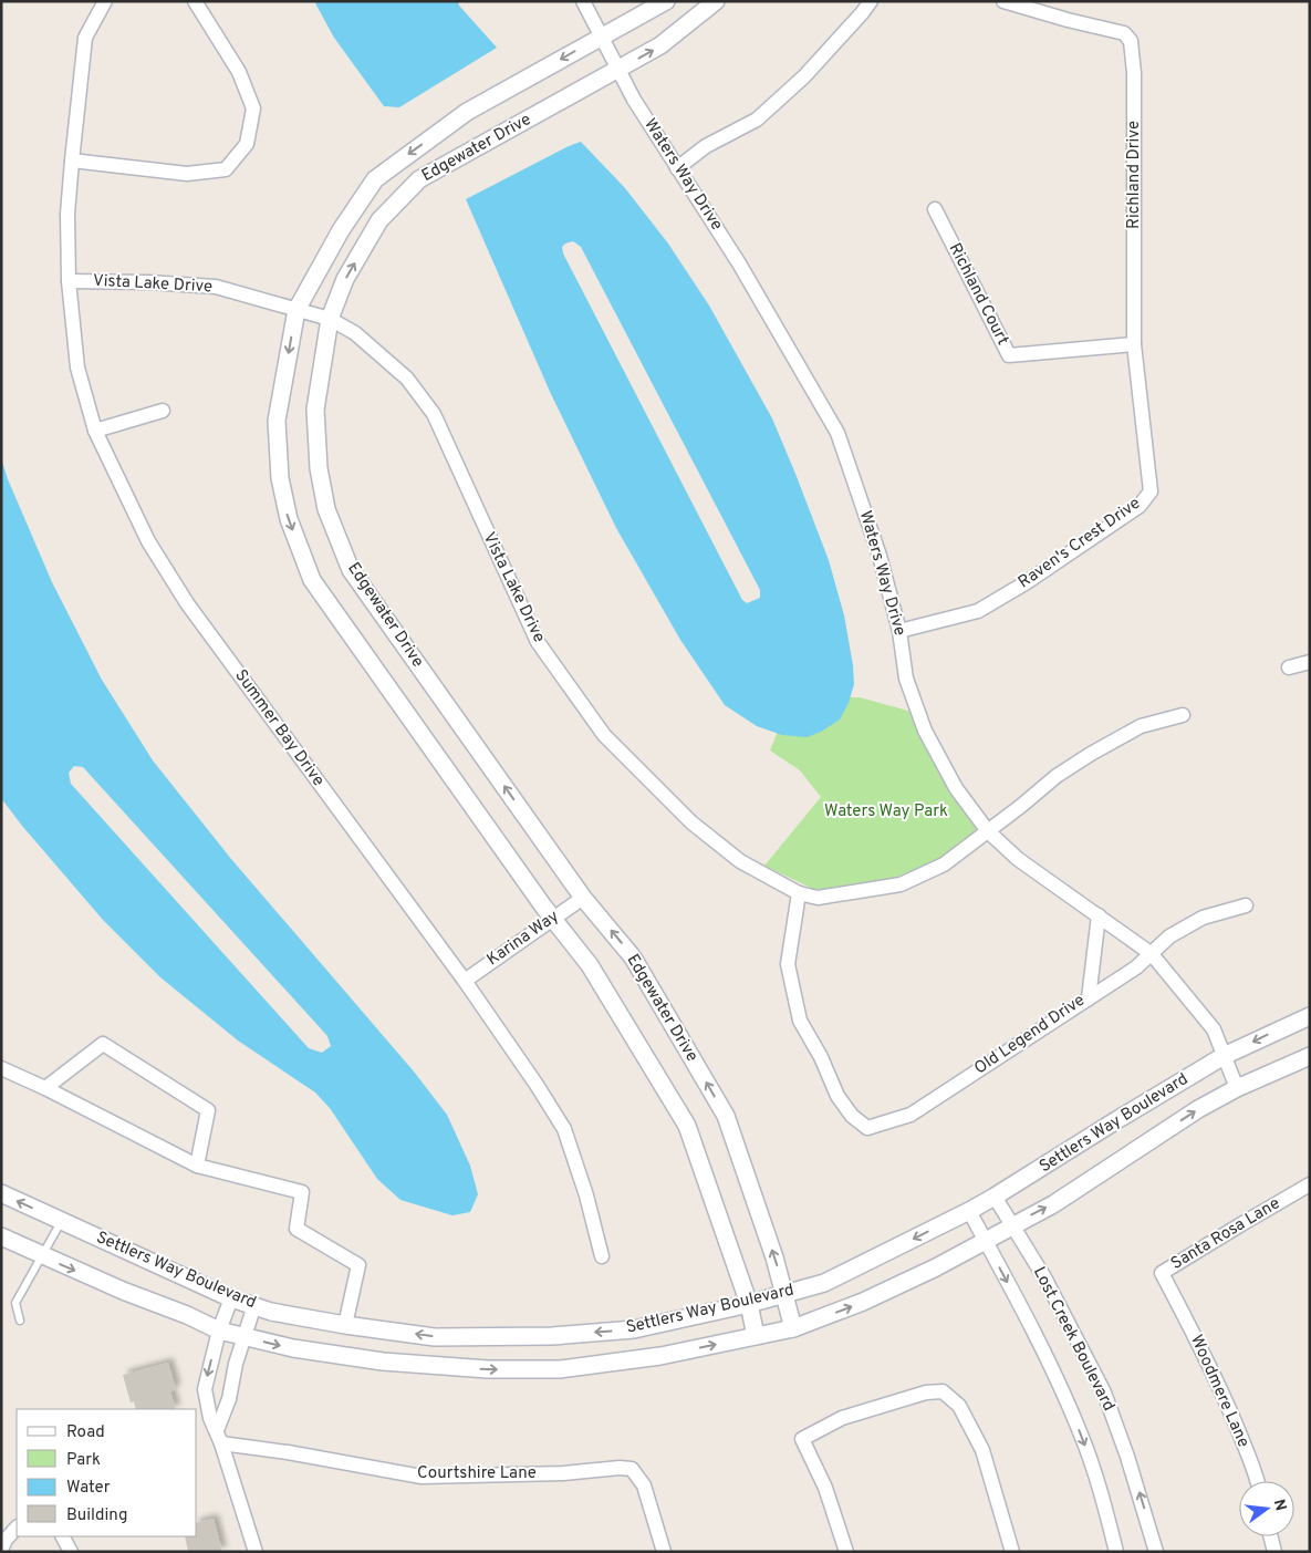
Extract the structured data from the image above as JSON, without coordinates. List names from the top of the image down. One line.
{"streets":{"street":["Edgewater Drive","Waters Way Drive","Richland Drive","Vista Lake Drive","Richland Court","Raven's Crest Drive","Summer Bay Drive","Karina Way","Old Legend Drive","Settlers Way Boulevard","Santa Rosa Lane","Lost Creek Boulevard","Woodmere Lane","Courtshire Lane"]},"crossings":[["Edgewater Drive","Waters Way Drive"],["Edgewater Drive","Vista Lake Drive"],["Edgewater Drive","Karina Way"],["Edgewater Drive","Settlers Way Boulevard"],["Waters Way Drive","Vista Lake Drive"],["Waters Way Drive","Raven's Crest Drive"],["Waters Way Drive","Old Legend Drive"],["Waters Way Drive","Settlers Way Boulevard"],["Richland Drive","Richland Court"],["Richland Drive","Raven's Crest Drive"],["Vista Lake Drive","Summer Bay Drive"],["Vista Lake Drive","Old Legend Drive"],["Richland Court","Raven's Crest Drive"],["Summer Bay Drive","Karina Way"],["Settlers Way Boulevard","Lost Creek Boulevard"],["Santa Rosa Lane","Woodmere Lane"]],"parks":["Waters Way Park"],"legend":["Road","Park","Water","Building"],"north":"right"}
